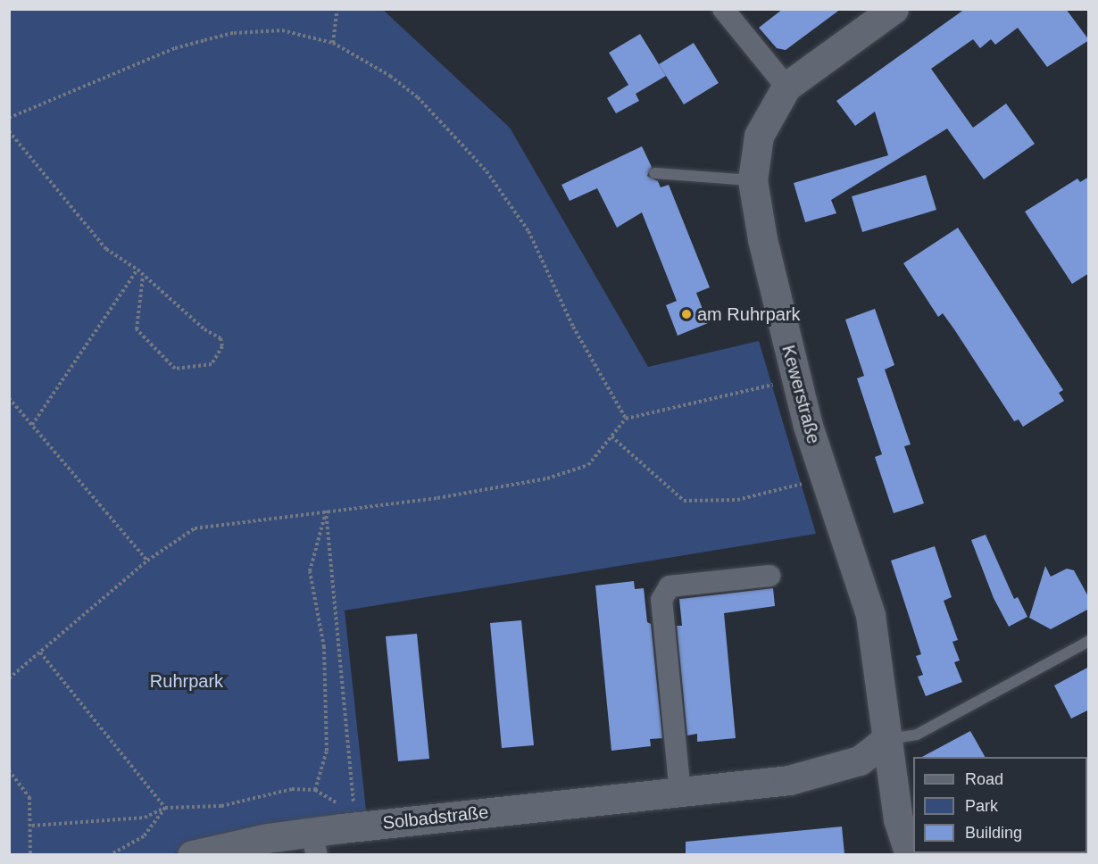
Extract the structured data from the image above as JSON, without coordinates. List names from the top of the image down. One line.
{"streets":{"street":["Kewerstraße","Solbadstraße"]},"crossings":[["Kewerstraße","Solbadstraße"]],"parks":["Ruhrpark"],"places":["am Ruhrpark"],"legend":["Road","Park","Building"]}
